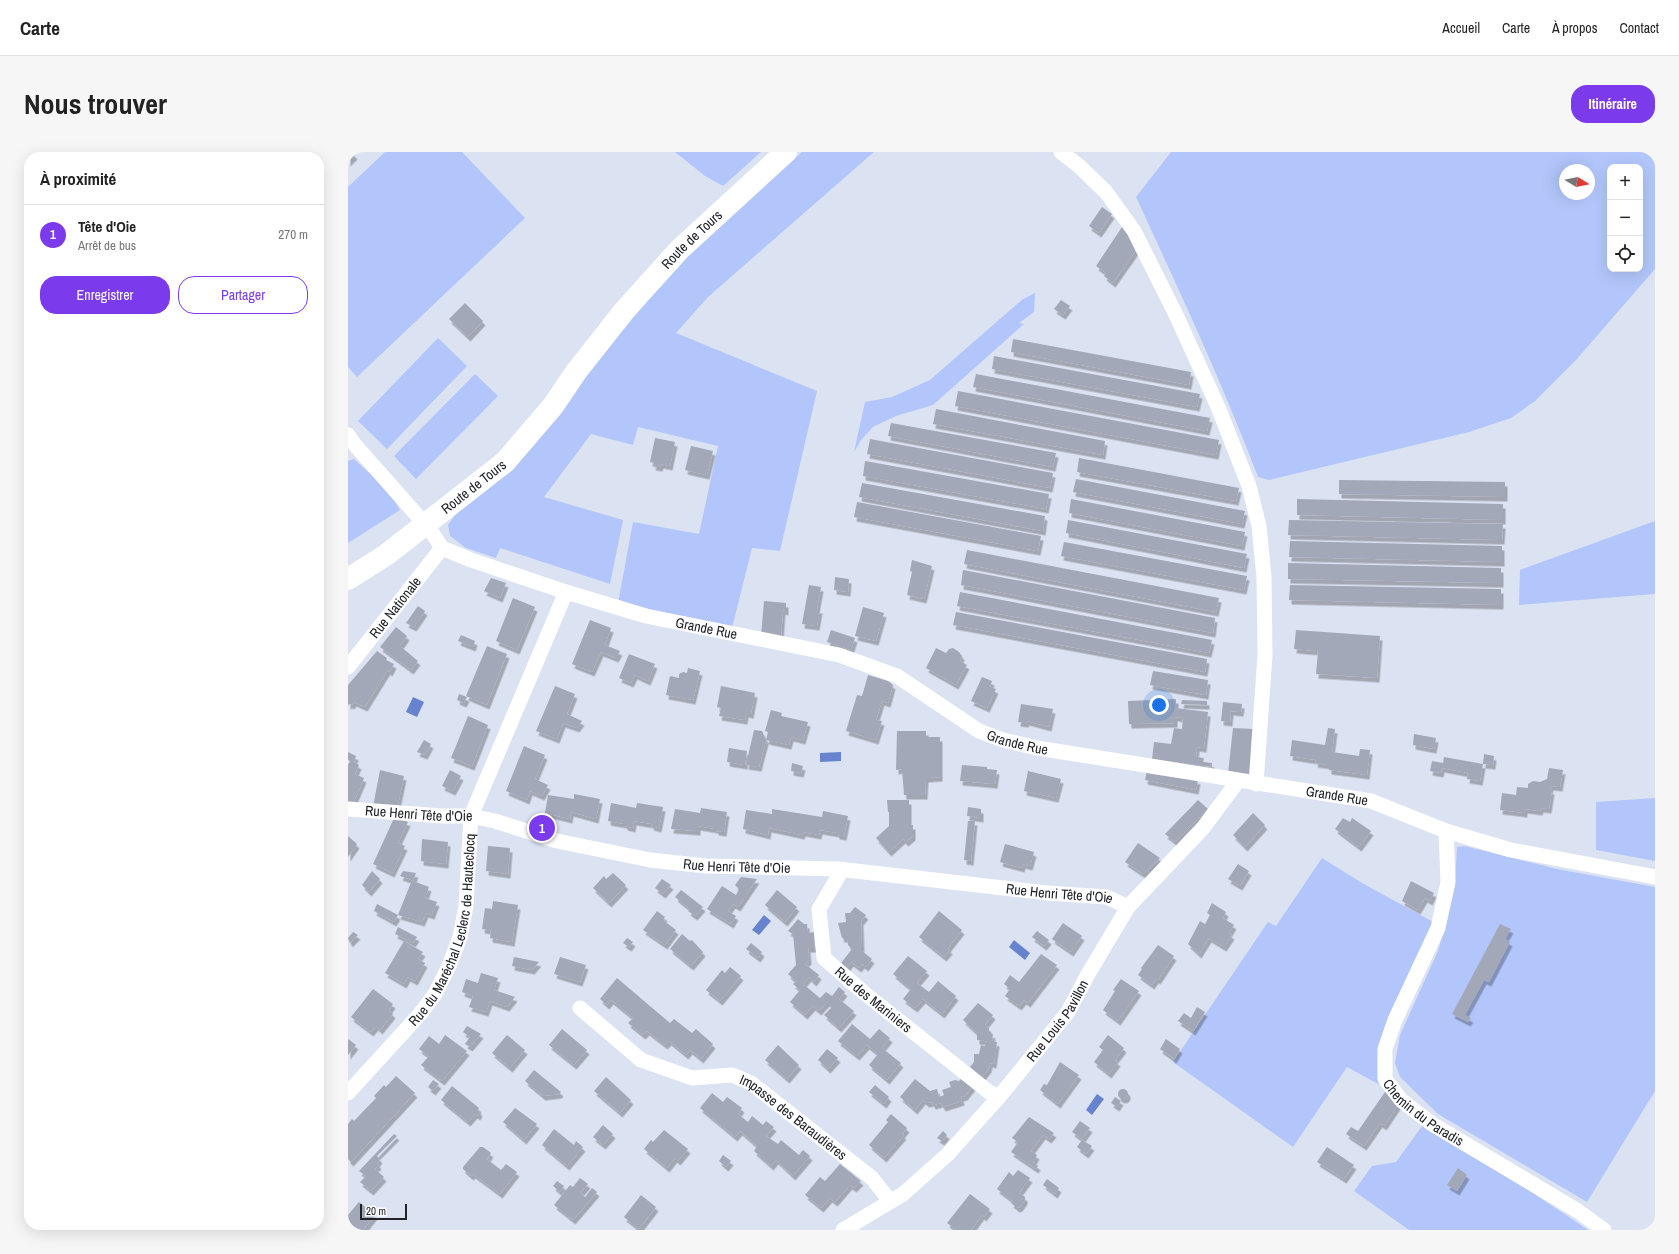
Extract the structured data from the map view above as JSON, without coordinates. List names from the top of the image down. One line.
{"streets":{"main road":["Route de Tours"],"street":["Rue Nationale","Grande Rue","Rue Henri Tête d'Oie","Rue du Maréchal Leclerc de Hauteclocq","Rue des Mariniers","Rue Louis Pavillon","Chemin du Paradis","Impasse des Baraudières"]},"crossings":[["Rue Nationale","Grande Rue"],["Grande Rue","Rue du Maréchal Leclerc de Hauteclocq"],["Grande Rue","Rue Louis Pavillon"],["Grande Rue","Chemin du Paradis"],["Rue Henri Tête d'Oie","Rue du Maréchal Leclerc de Hauteclocq"],["Rue Henri Tête d'Oie","Rue des Mariniers"],["Rue Henri Tête d'Oie","Rue Louis Pavillon"],["Rue des Mariniers","Rue Louis Pavillon"],["Rue Louis Pavillon","Impasse des Baraudières"]],"scale_bar":"20 m","north":"right","page":{"header":"Carte","nav":["Accueil","Carte","À propos","Contact"],"title":"Nous trouver","buttons":["Itinéraire",["Enregistrer","Partager"]],"heading":"À proximité","map_buttons":["+","−"],"list":[{"mark":"1","name":"Tête d'Oie","note":"Arrêt de bus","value":"270 m"}],"pins":"1","scale":"20 m"}}
